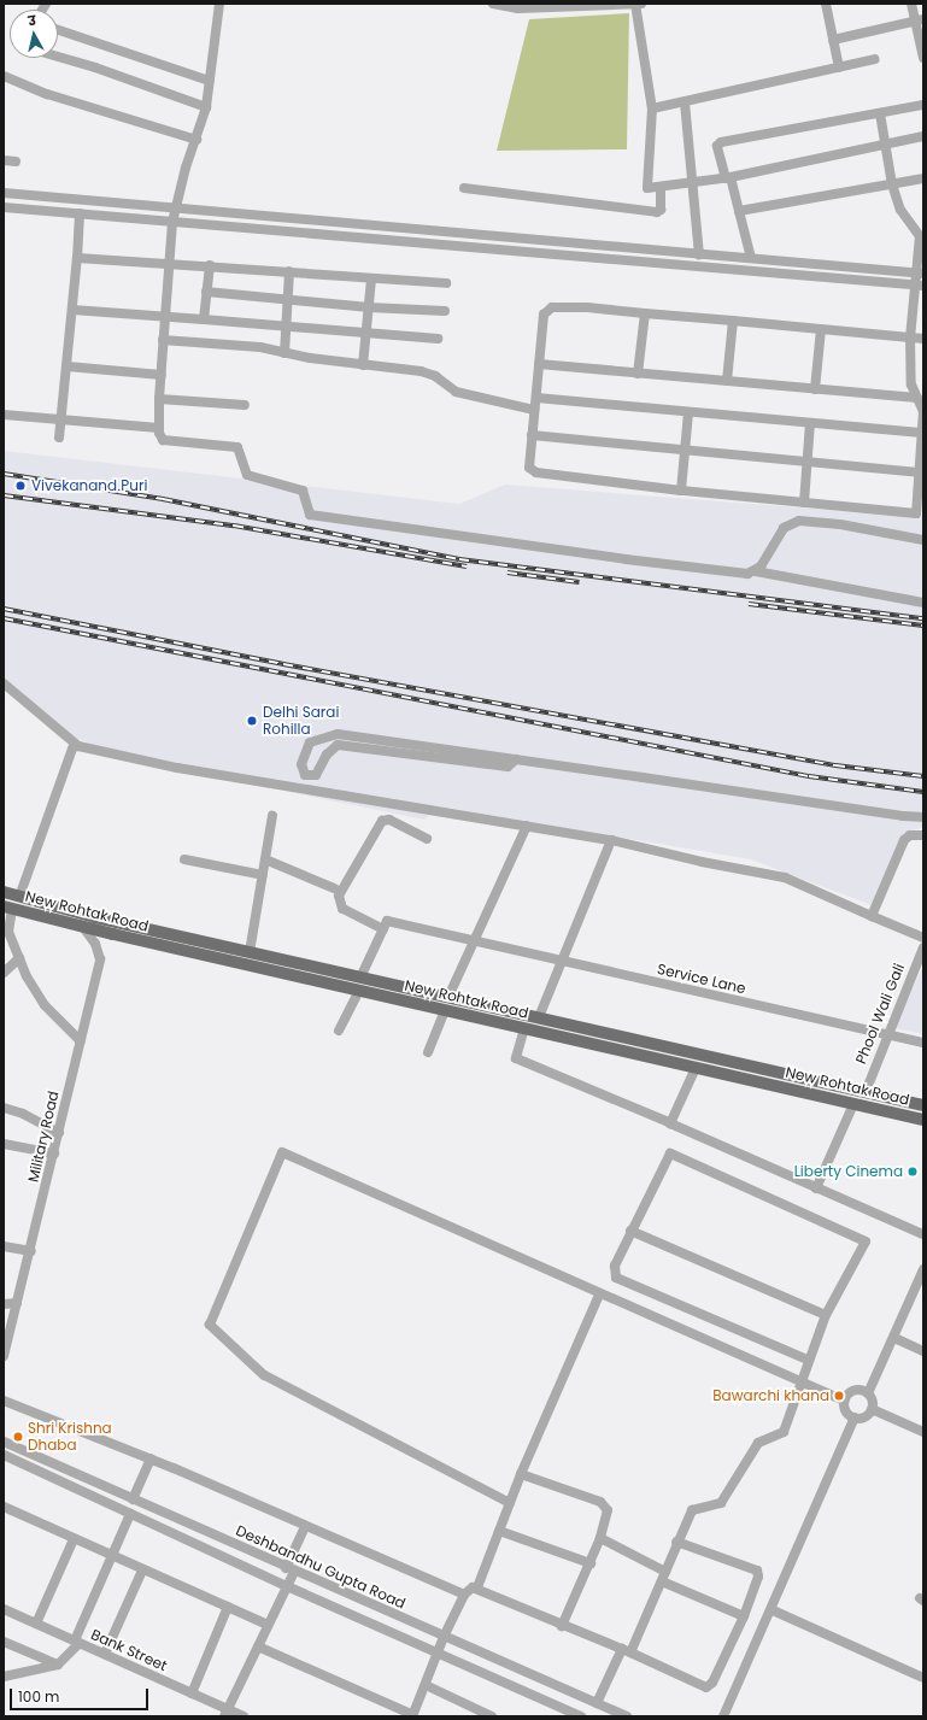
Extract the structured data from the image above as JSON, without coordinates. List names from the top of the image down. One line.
{"streets":{"main road":["New Rohtak Road"],"street":["Service Lane","Phool Wali Gali","Military Road","Deshbandhu Gupta Road","Bank Street"]},"crossings":[["New Rohtak Road","Phool Wali Gali"],["New Rohtak Road","Military Road"],["Service Lane","Phool Wali Gali"]],"places":["Vivekanand Puri","Delhi Sarai Rohilla","Liberty Cinema","Bawarchi khana","Shri Krishna Dhaba"],"scale_bar":"100 m","north":"top"}
